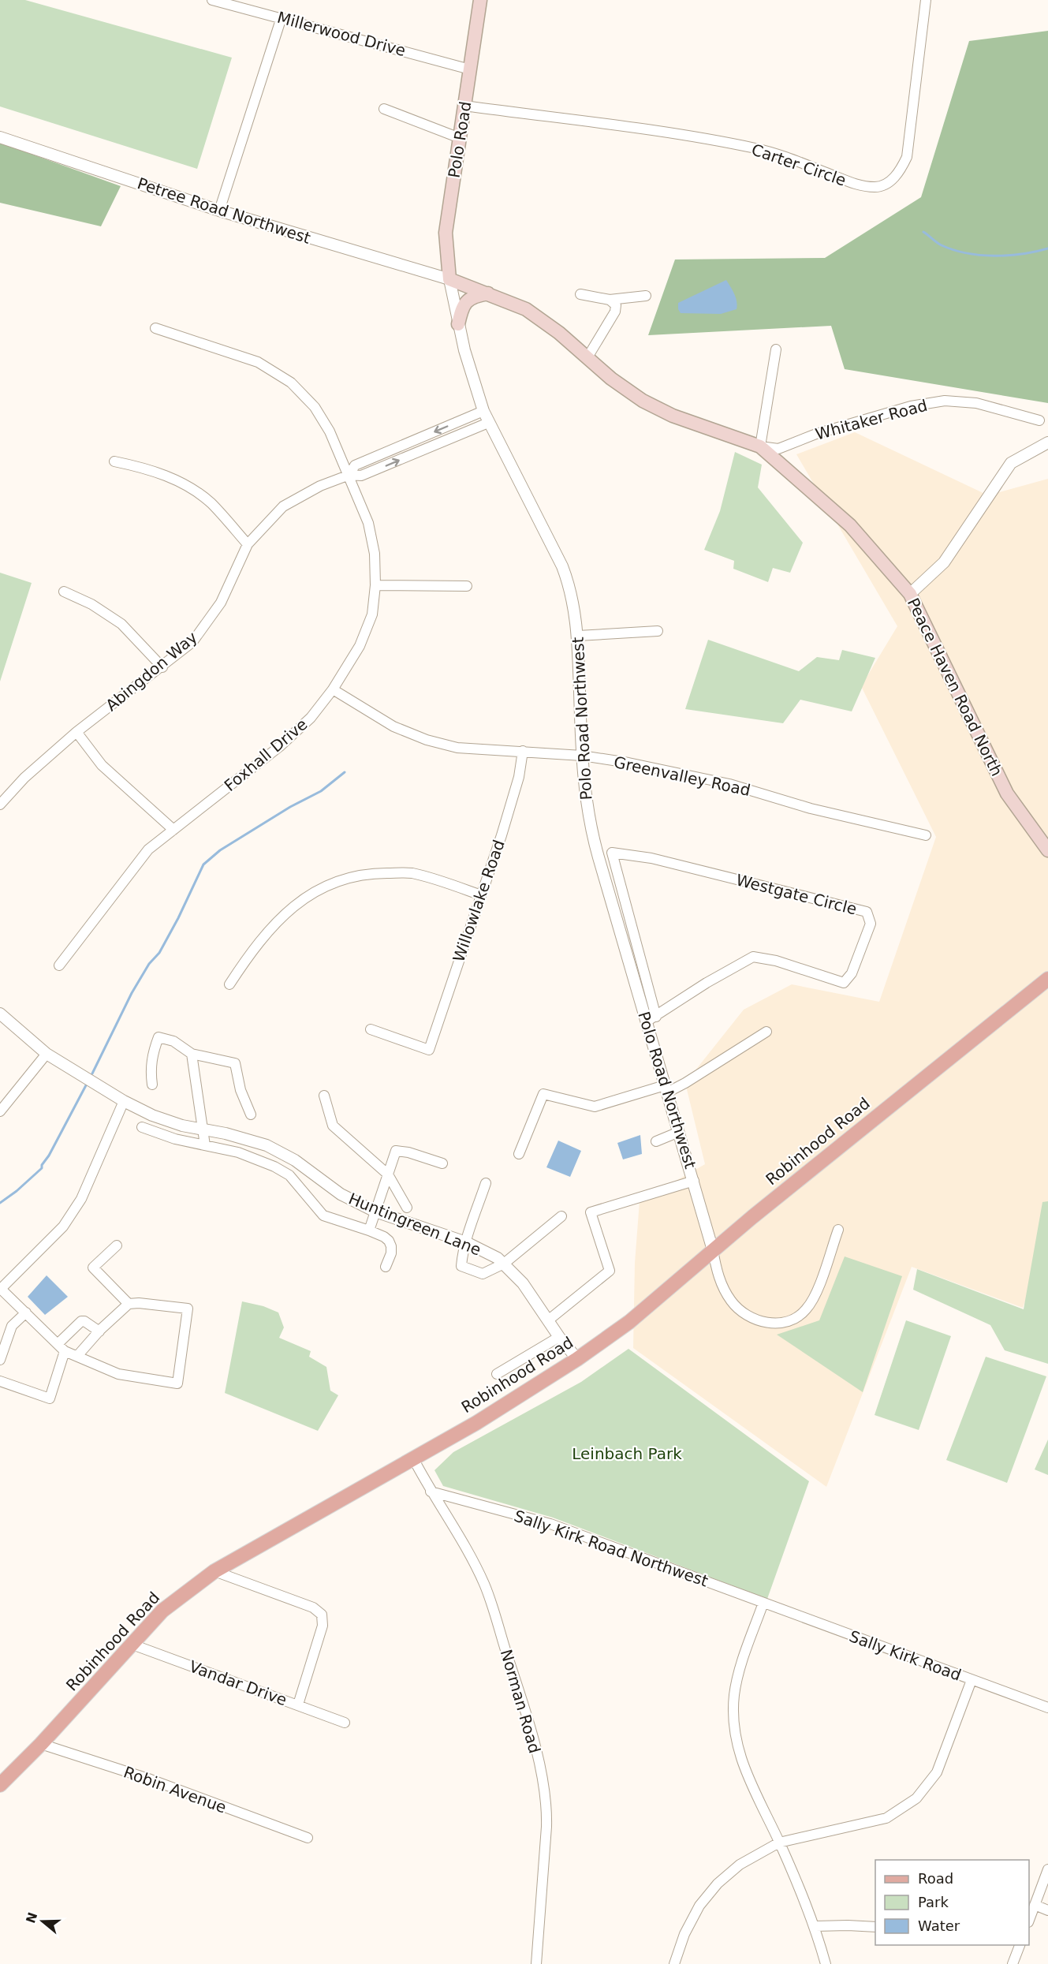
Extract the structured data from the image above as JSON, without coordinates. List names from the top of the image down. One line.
{"streets":{"main road":["Polo Road","Peace Haven Road North","Robinhood Road"],"street":["Millerwood Drive","Carter Circle","Petree Road Northwest","Whitaker Road","Abingdon Way","Polo Road Northwest","Foxhall Drive","Greenvalley Road","Westgate Circle","Willowlake Road","Huntingreen Lane","Sally Kirk Road Northwest","Sally Kirk Road","Vandar Drive","Norman Road","Robin Avenue"]},"crossings":[["Millerwood Drive","Polo Road"],["Polo Road","Carter Circle"],["Polo Road","Petree Road Northwest"],["Polo Road","Peace Haven Road North"],["Polo Road","Polo Road Northwest"],["Petree Road Northwest","Peace Haven Road North"],["Petree Road Northwest","Polo Road Northwest"],["Whitaker Road","Peace Haven Road North"],["Abingdon Way","Polo Road Northwest"],["Abingdon Way","Foxhall Drive"],["Peace Haven Road North","Polo Road Northwest"],["Polo Road Northwest","Greenvalley Road"],["Polo Road Northwest","Westgate Circle"],["Polo Road Northwest","Robinhood Road"],["Foxhall Drive","Greenvalley Road"],["Greenvalley Road","Willowlake Road"],["Robinhood Road","Huntingreen Lane"],["Robinhood Road","Vandar Drive"],["Robinhood Road","Norman Road"],["Robinhood Road","Robin Avenue"],["Sally Kirk Road Northwest","Sally Kirk Road"],["Sally Kirk Road Northwest","Norman Road"]],"parks":["Leinbach Park"],"legend":["Road","Park","Water"],"north":"left"}
